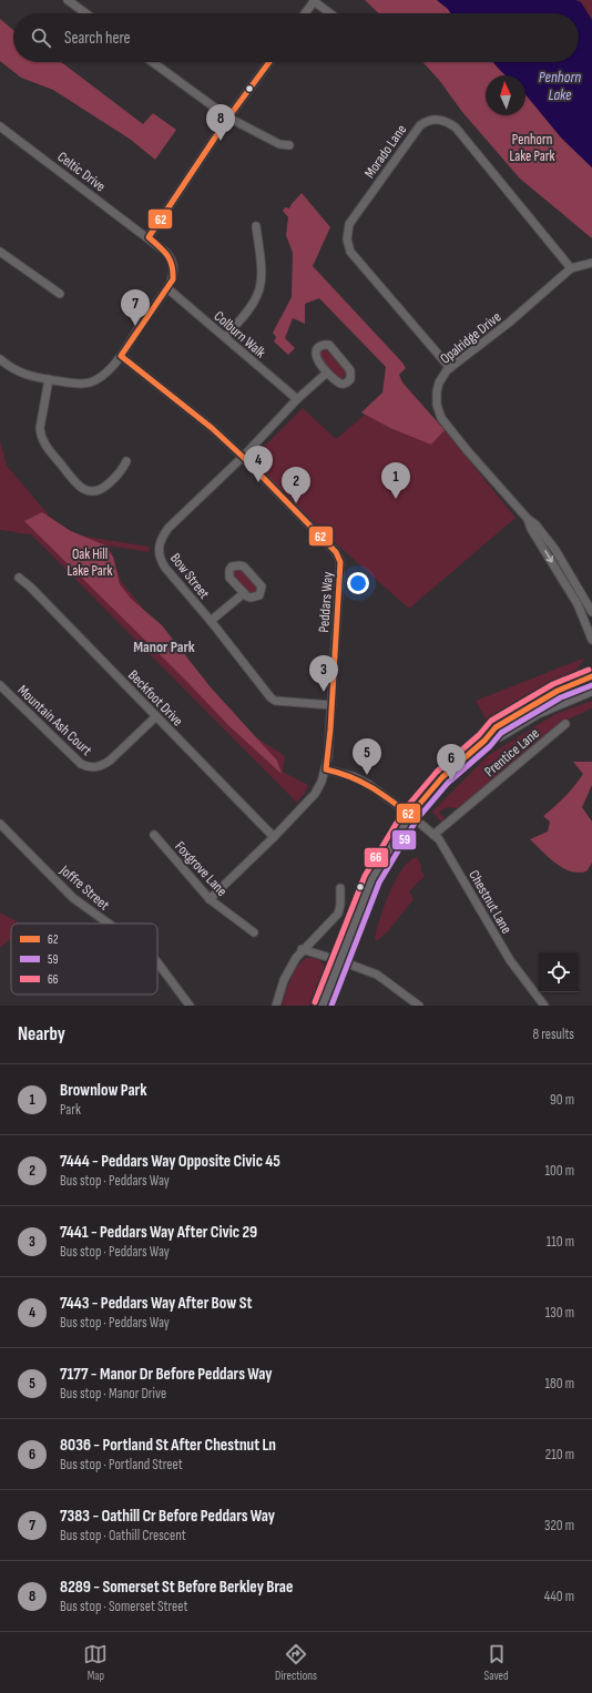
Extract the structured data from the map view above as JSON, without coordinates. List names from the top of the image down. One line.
{"streets":{"street":["Morado Lane","Celtic Drive","Colburn Walk","Opalridge Drive","Bow Street","Peddars Way","Beckfoot Drive","Mountain Ash Court","Prentice Lane","Foxgrove Lane","Joffre Street","Chestnut Lane"]},"crossings":[["Morado Lane","Opalridge Drive"],["Celtic Drive","Colburn Walk"],["Celtic Drive","Peddars Way"],["Colburn Walk","Bow Street"],["Bow Street","Peddars Way"],["Peddars Way","Beckfoot Drive"],["Peddars Way","Foxgrove Lane"],["Peddars Way","Chestnut Lane"],["Beckfoot Drive","Mountain Ash Court"],["Prentice Lane","Chestnut Lane"]],"districts":["Manor Park"],"water":["Penhorn Lake"],"parks":["Penhorn Lake Park","Oak Hill Lake Park"],"lines":["transit line 62","transit line 66","transit line 59"],"legend":["62","59","66"],"north":"top","page":{"search":"Search here","pins":["8","7","4","1","2","3","5","6"],"heading":["Nearby","8 results"],"list":[{"mark":"1","name":"Brownlow Park","note":"Park","value":"90 m"},{"mark":"2","name":"7444 - Peddars Way Opposite Civic 45","note":"Bus stop · Peddars Way","value":"100 m"},{"mark":"3","name":"7441 - Peddars Way After Civic 29","note":"Bus stop · Peddars Way","value":"110 m"},{"mark":"4","name":"7443 - Peddars Way After Bow St","note":"Bus stop · Peddars Way","value":"130 m"},{"mark":"5","name":"7177 - Manor Dr Before Peddars Way","note":"Bus stop · Manor Drive","value":"180 m"},{"mark":"6","name":"8036 - Portland St After Chestnut Ln","note":"Bus stop · Portland Street","value":"210 m"},{"mark":"7","name":"7383 - Oathill Cr Before Peddars Way","note":"Bus stop · Oathill Crescent","value":"320 m"},{"mark":"8","name":"8289 - Somerset St Before Berkley Brae","note":"Bus stop · Somerset Street","value":"440 m"}],"nav":["Map","Directions","Saved"]}}
